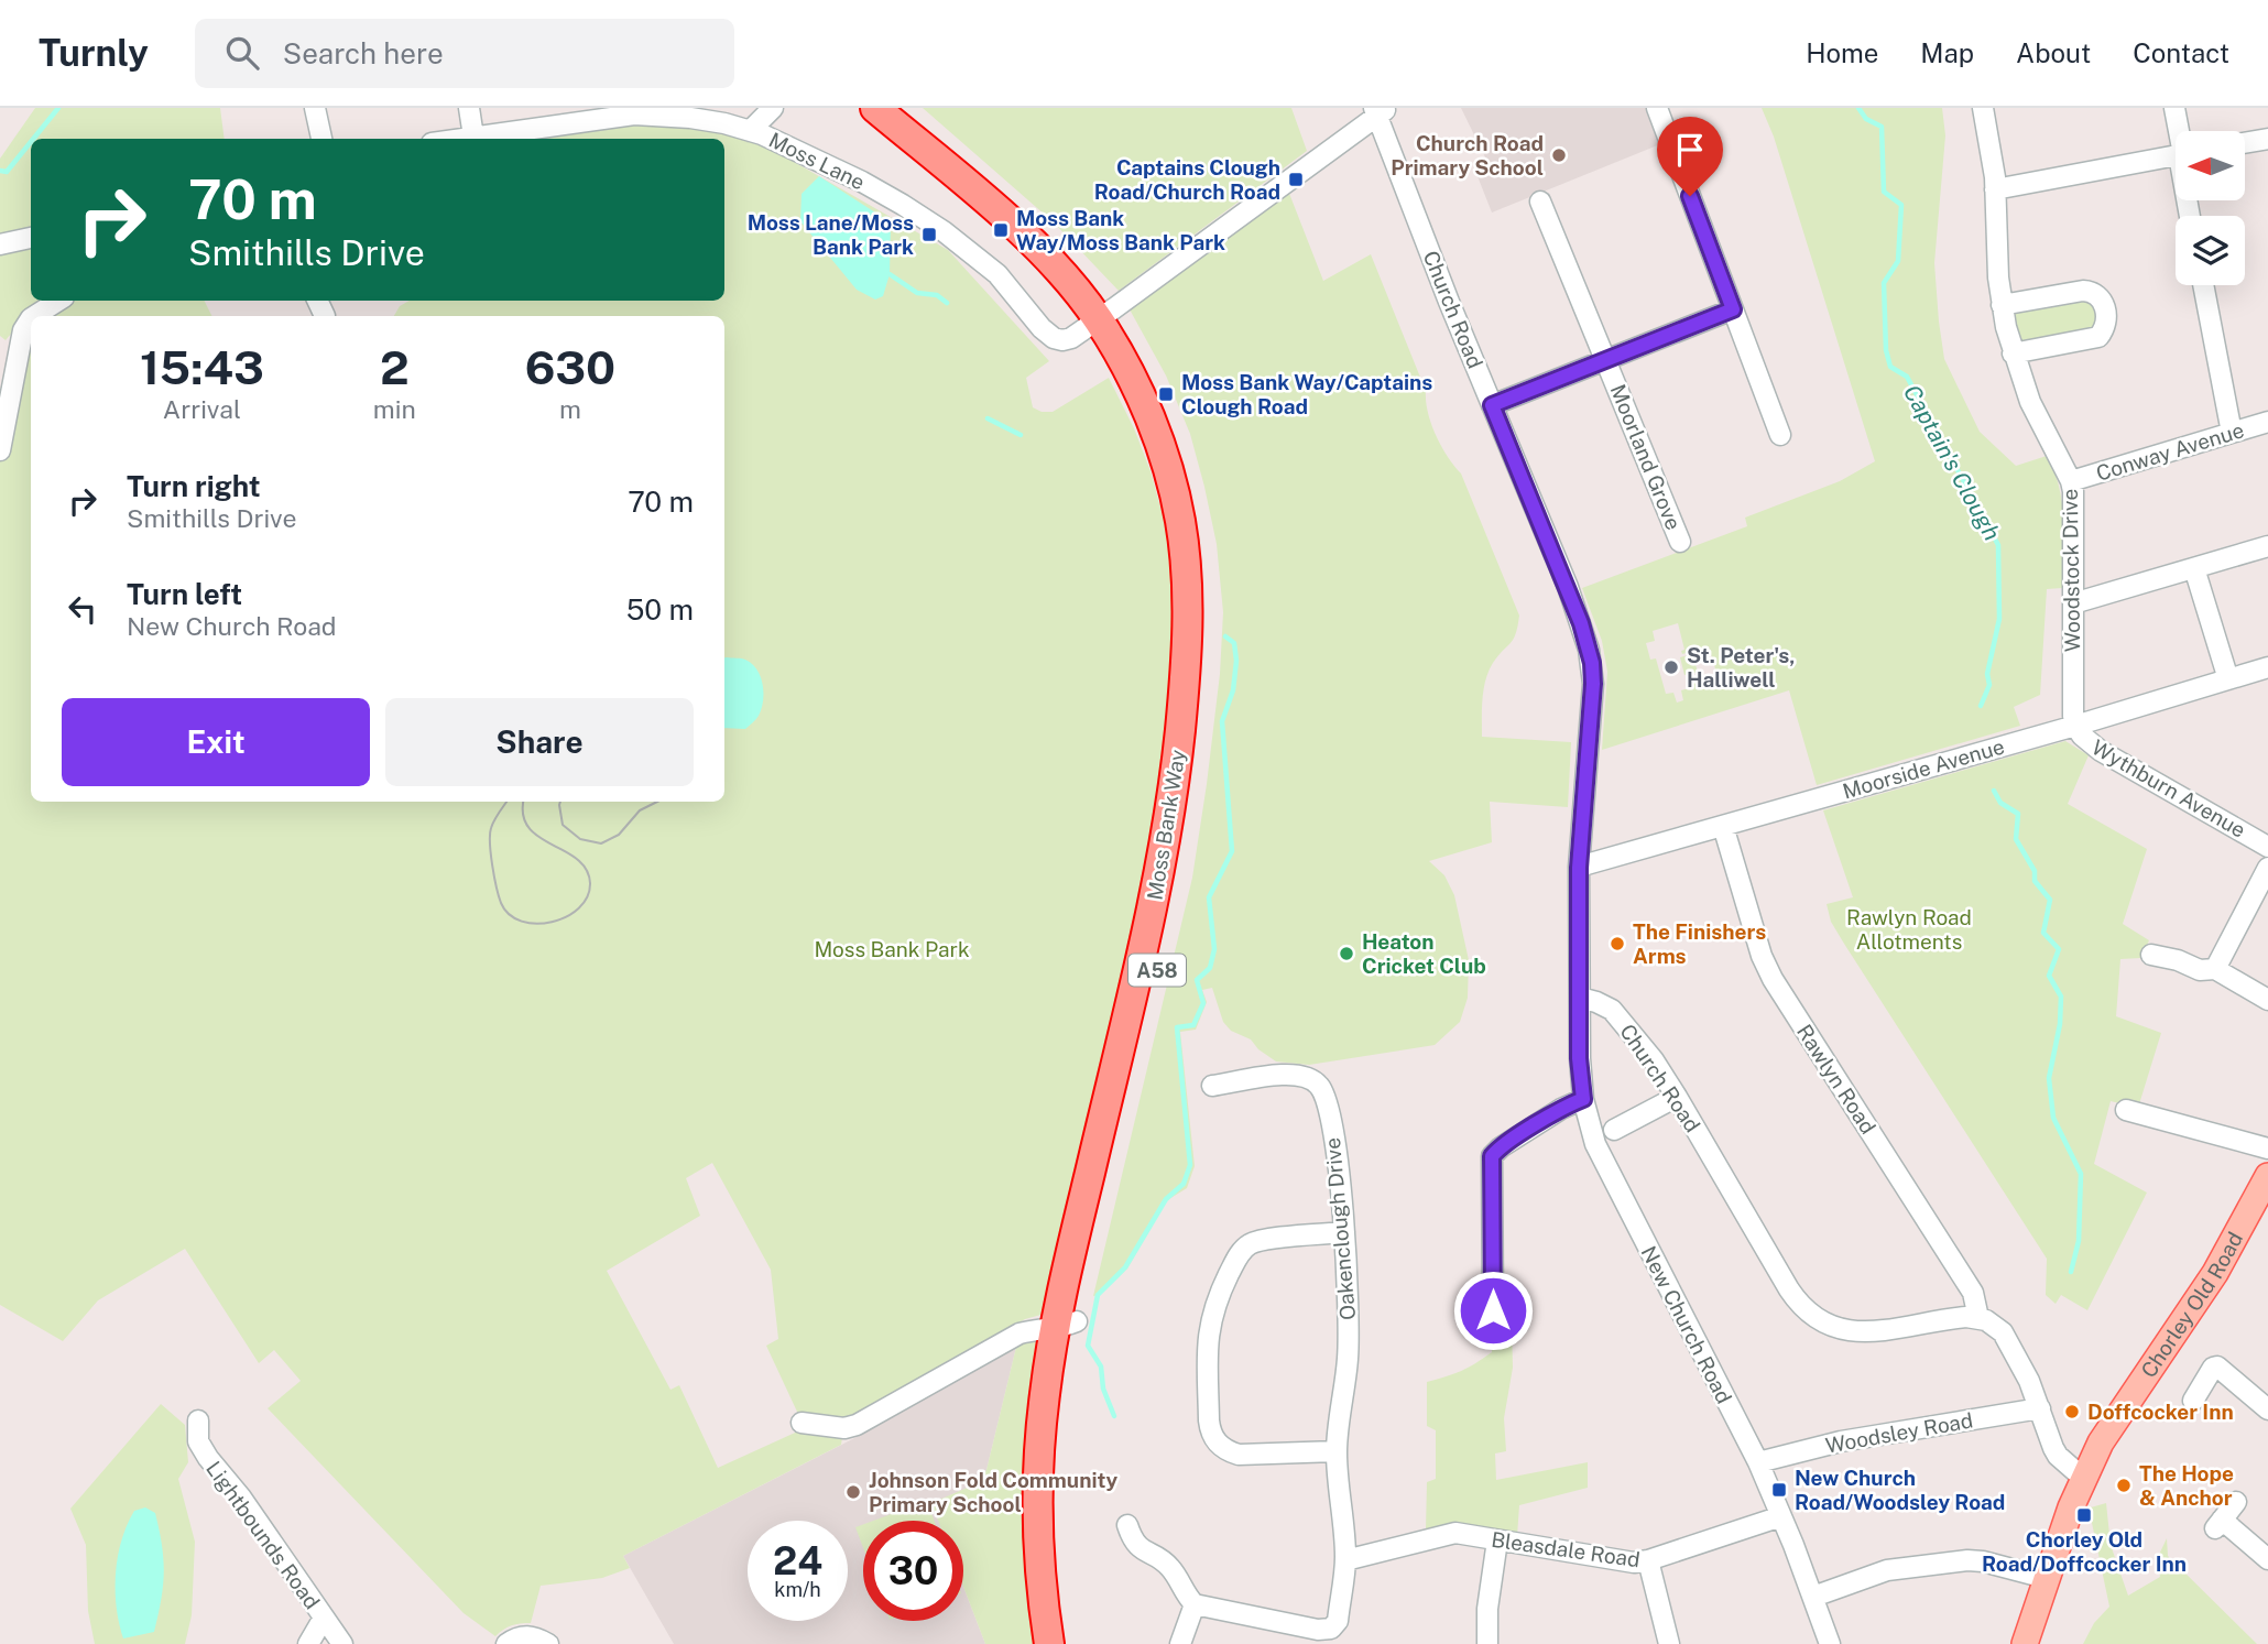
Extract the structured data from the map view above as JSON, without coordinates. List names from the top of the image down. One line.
{"streets":{"highway":["Moss Bank Way","A58"],"main road":["Chorley Old Road"],"street":["Moss Lane","Church Road","Conway Avenue","Moorland Grove","Woodstock Drive","Moorside Avenue","Wythburn Avenue","Rawlyn Road","Oakenclough Drive","New Church Road","Woodsley Road","Lightbounds Road","Bleasdale Road"]},"crossings":[["Moss Lane","Church Road"],["Moss Lane","Moss Bank Way"],["Church Road","Moorside Avenue"],["Church Road","Rawlyn Road"],["Church Road","New Church Road"],["Conway Avenue","Woodstock Drive"],["Woodstock Drive","Moorside Avenue"],["Woodstock Drive","Wythburn Avenue"],["Moorside Avenue","Wythburn Avenue"],["Moorside Avenue","Rawlyn Road"],["Oakenclough Drive","Bleasdale Road"],["New Church Road","Woodsley Road"],["New Church Road","Bleasdale Road"]],"water":["Captain's Clough"],"parks":["Rawlyn Road Allotments","Moss Bank Park"],"places":{"other":["Church Road Primary School","St. Peter's, Halliwell","The Finishers Arms","Heaton Cricket Club","Doffcocker Inn","The Hope & Anchor","Johnson Fold Community Primary School"],"transit":["Captains Clough Road/Church Road","Moss Bank Way/Moss Bank Park","Moss Lane/Moss Bank Park","Moss Bank Way/Captains Clough Road","New Church Road/Woodsley Road","Chorley Old Road/Doffcocker Inn"]},"north":"left","page":{"header":"Turnly","search":"Search here","nav":["Home","Map","About","Contact"],"turn":["70 m","Smithills Drive"],"eta":["15:43","Arrival","2","min","630","m"],"list":[{"name":"Turn right","note":"Smithills Drive","value":"70 m"},{"name":"Turn left","note":"New Church Road","value":"50 m"}],"buttons":["Exit","Share"],"speed":"24 km/h","limit":"30"}}
